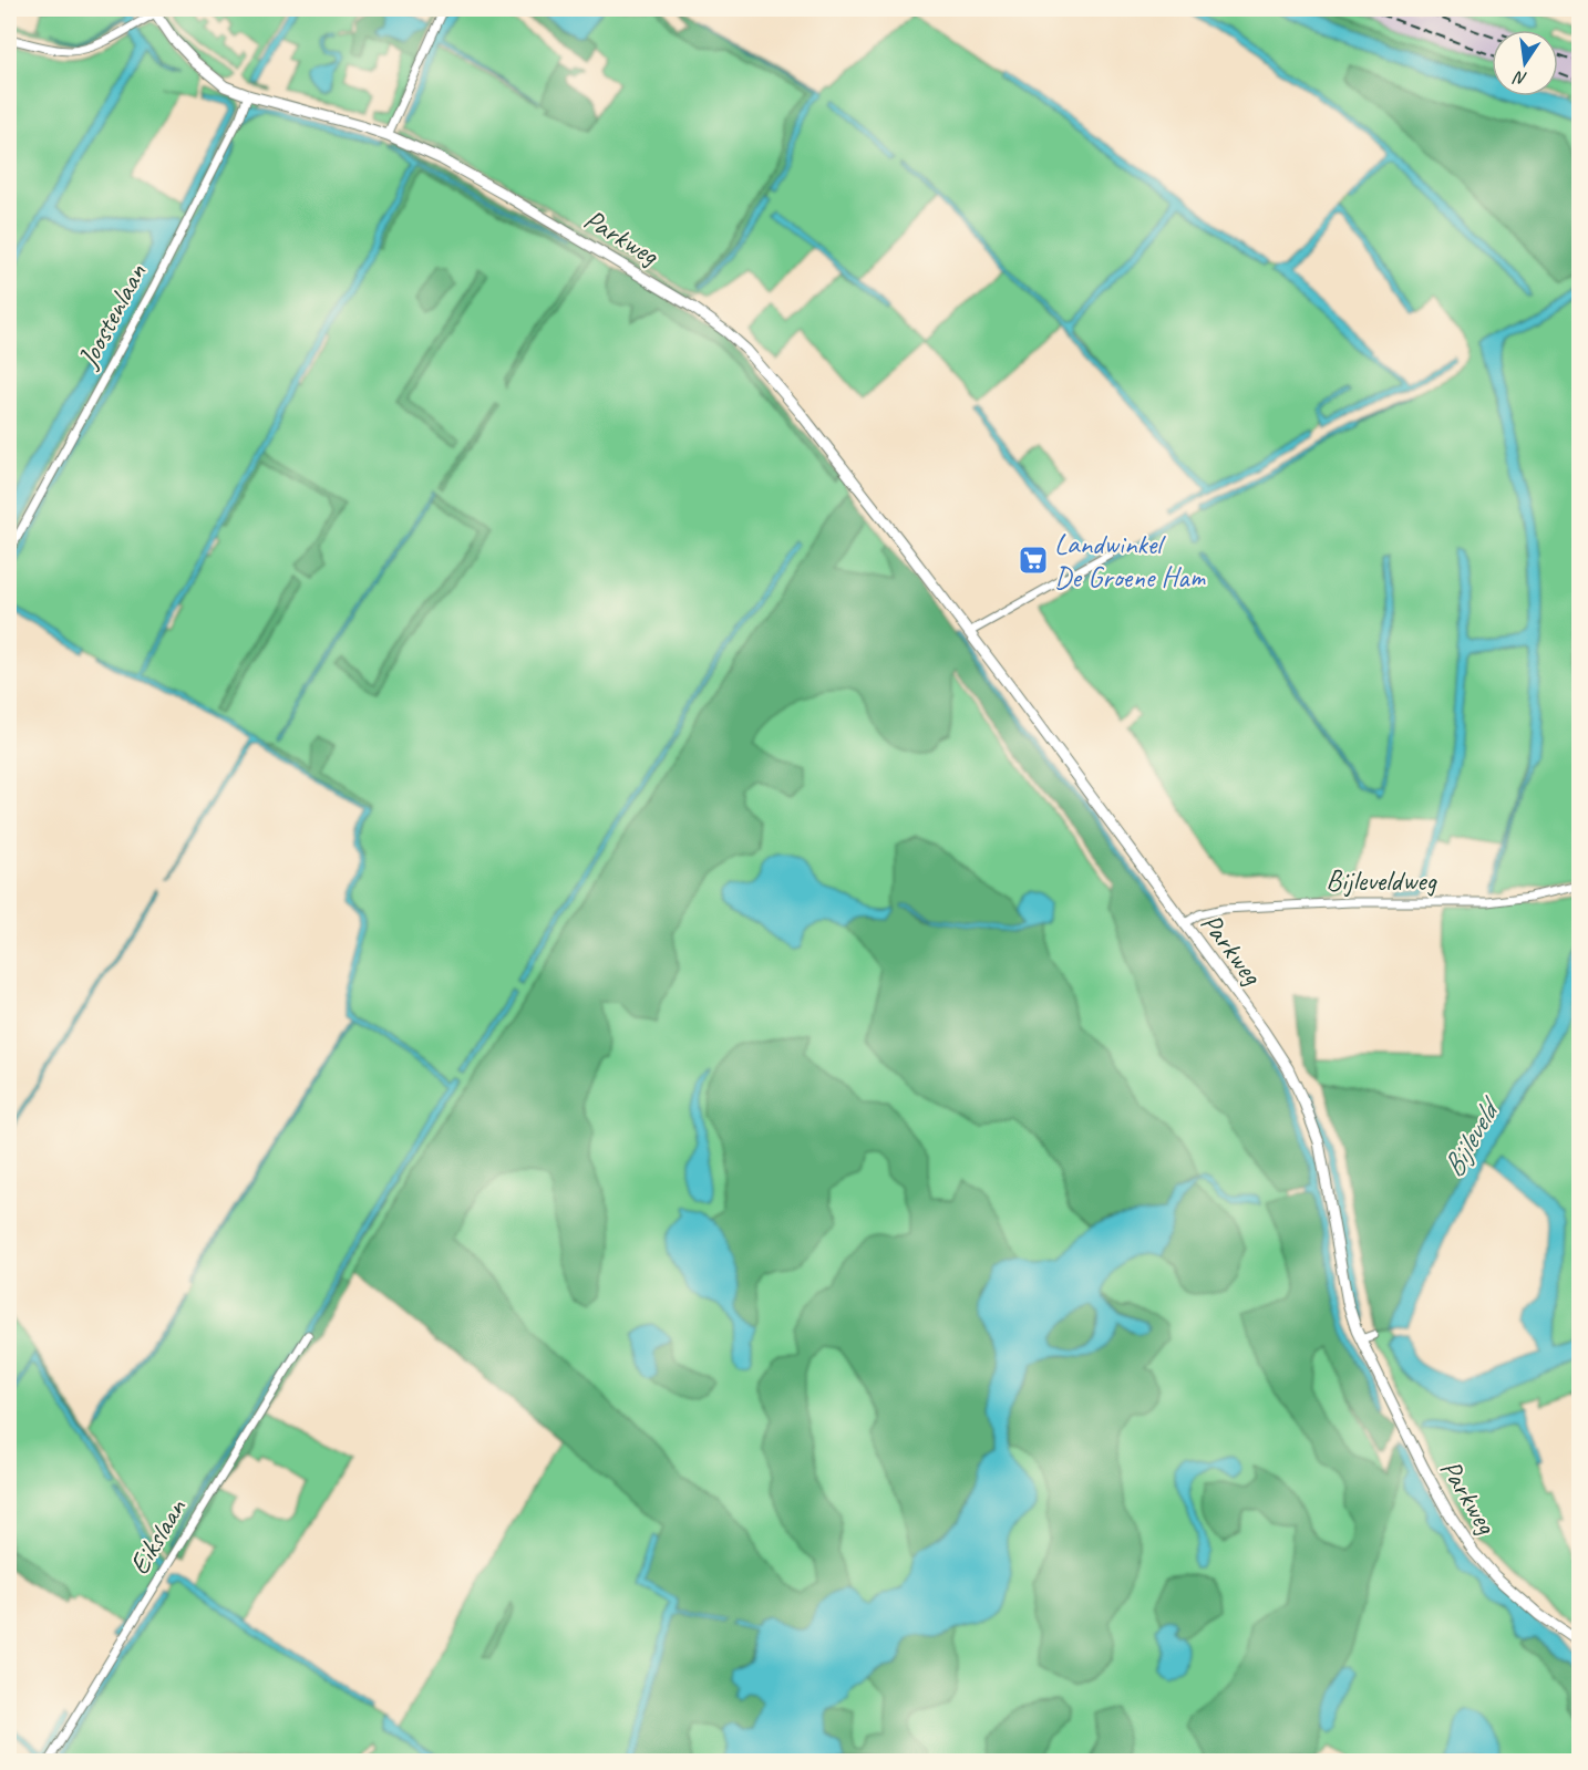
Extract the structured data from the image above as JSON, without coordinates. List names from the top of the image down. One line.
{"streets":{"street":["Parkweg","Joostenlaan","Bijleveldweg","Eikslaan"]},"crossings":[["Parkweg","Joostenlaan"],["Parkweg","Bijleveldweg"]],"water":["Bijleveld"],"places":{"supermarket":["Landwinkel De Groene Ham"]},"north":"bottom"}
